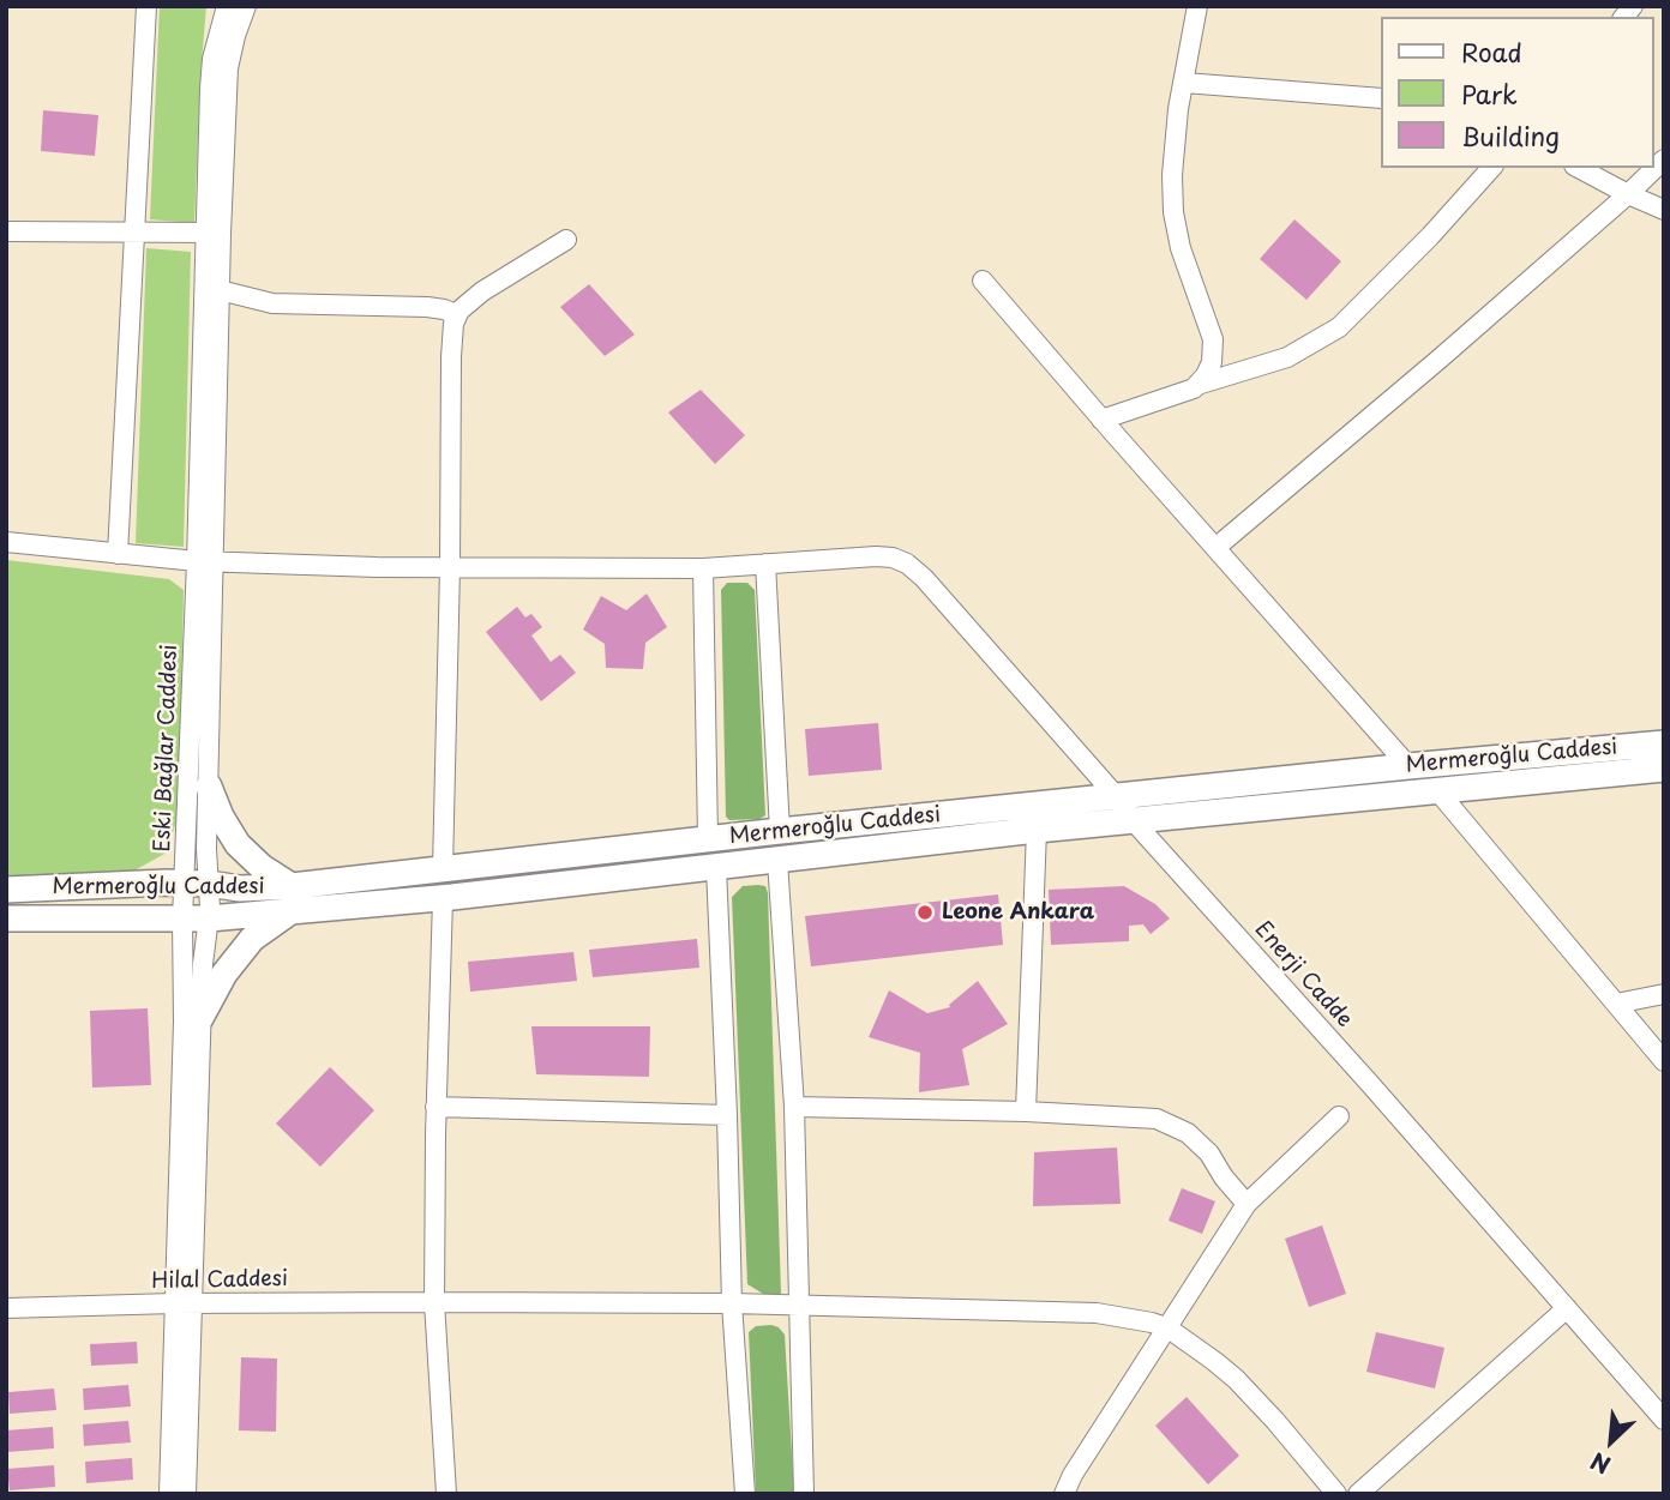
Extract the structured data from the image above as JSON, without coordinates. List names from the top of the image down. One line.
{"streets":{"main road":["Mermeroğlu Caddesi"],"street":["Eski Bağlar Caddesi","Enerji Cadde","Hilal Caddesi"]},"crossings":[["Eski Bağlar Caddesi","Mermeroğlu Caddesi"],["Eski Bağlar Caddesi","Hilal Caddesi"],["Mermeroğlu Caddesi","Enerji Cadde"]],"places":["Leone Ankara"],"legend":["Road","Park","Building"],"north":"bottom left"}
